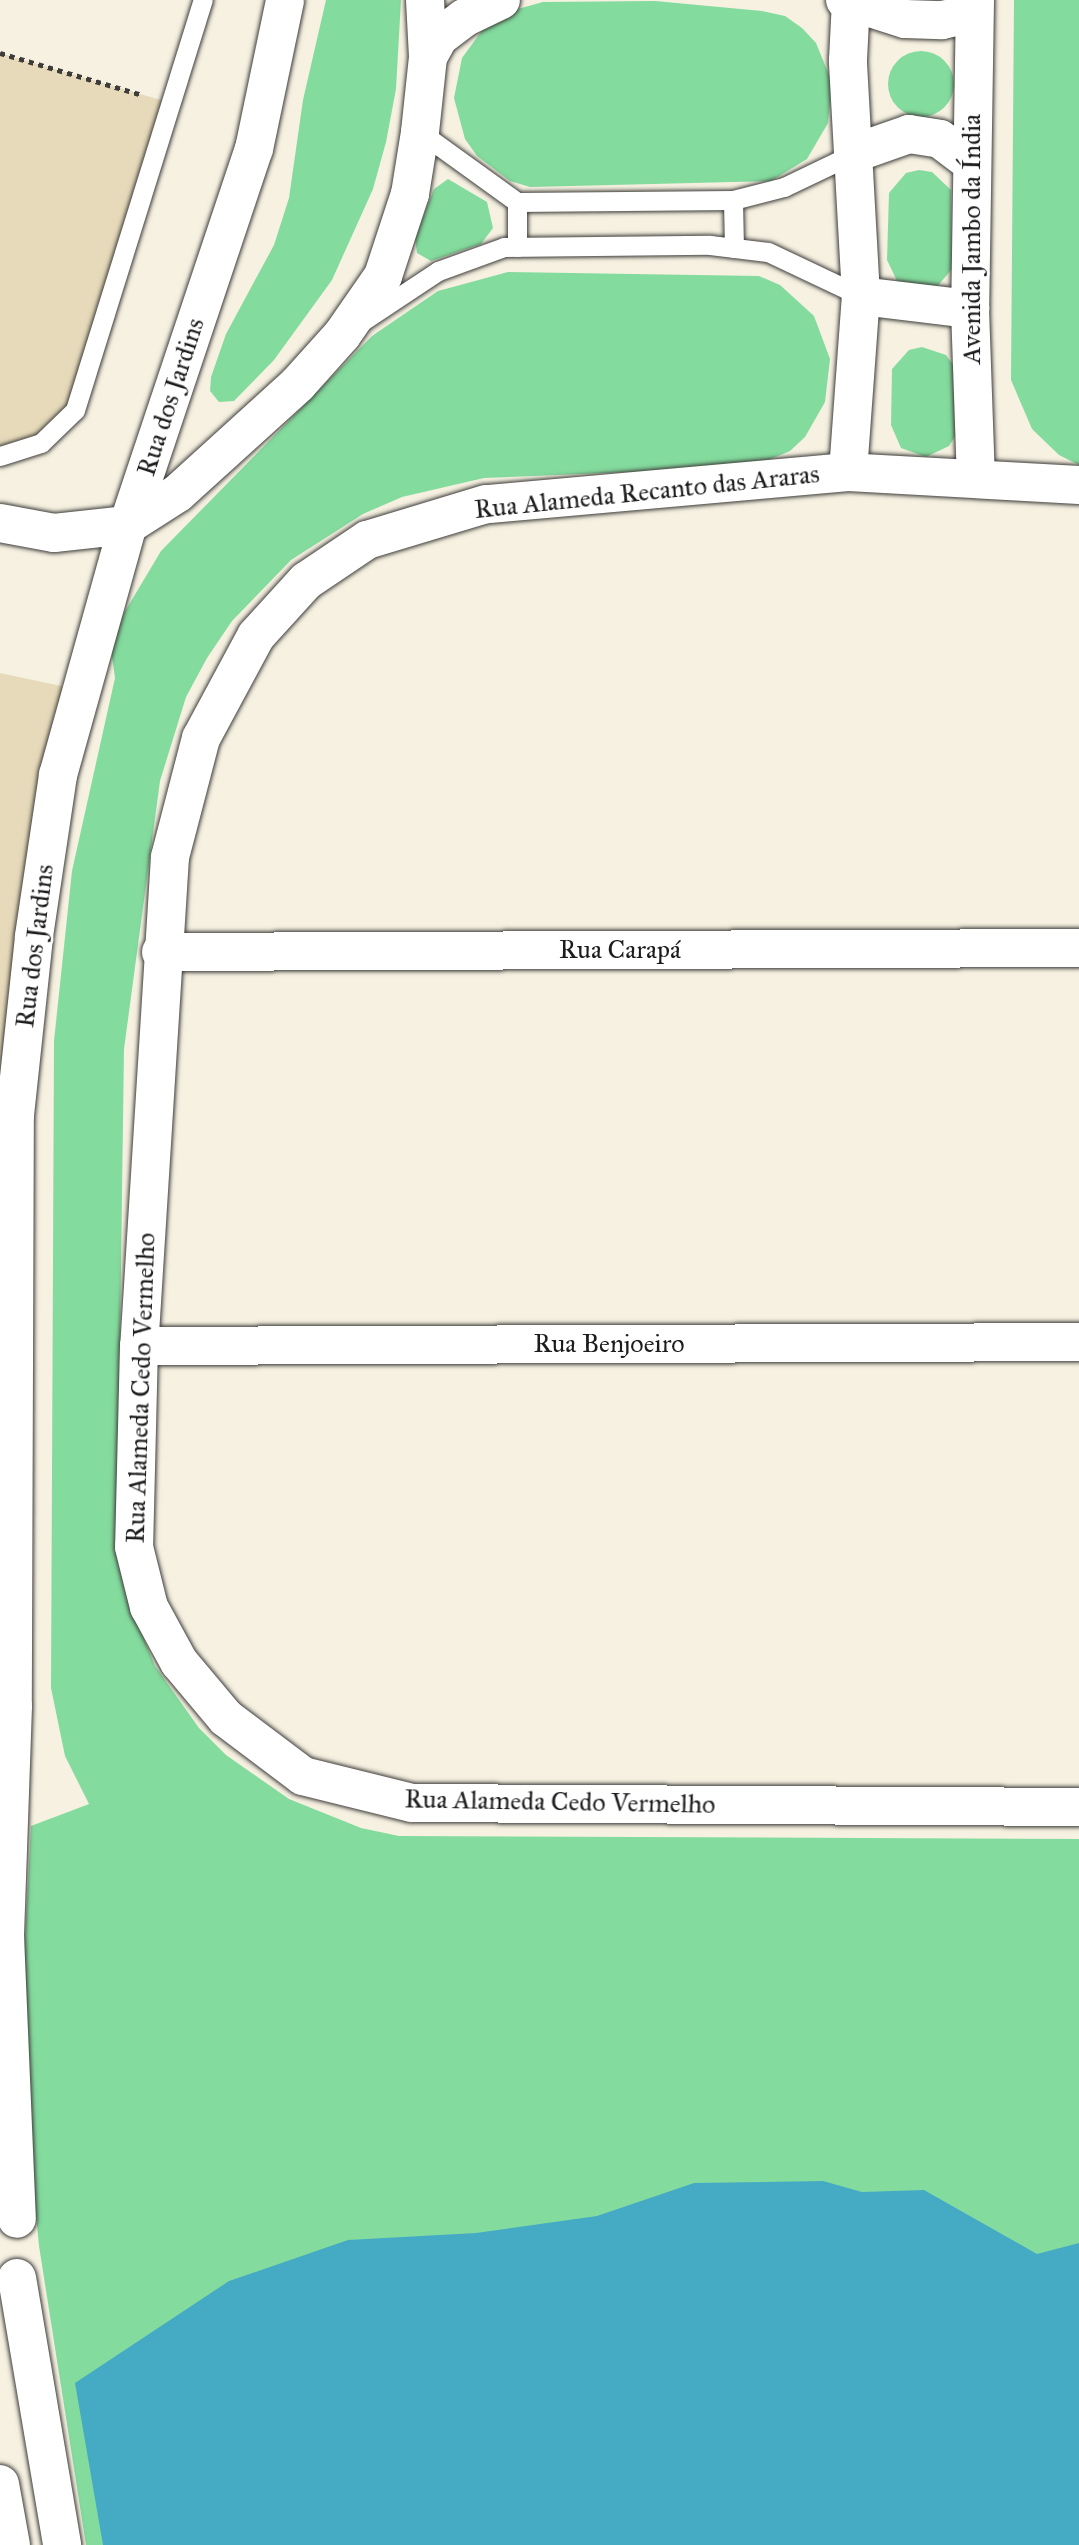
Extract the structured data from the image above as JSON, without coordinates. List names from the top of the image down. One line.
{"streets":{"street":["Avenida Jambo da Índia","Rua dos Jardins","Rua Alameda Recanto das Araras","Rua Carapá","Rua Benjoeiro","Rua Alameda Cedo Vermelho"]},"crossings":[["Avenida Jambo da Índia","Rua Alameda Recanto das Araras"],["Rua Alameda Recanto das Araras","Rua Alameda Cedo Vermelho"],["Rua Carapá","Rua Alameda Cedo Vermelho"],["Rua Benjoeiro","Rua Alameda Cedo Vermelho"]]}
